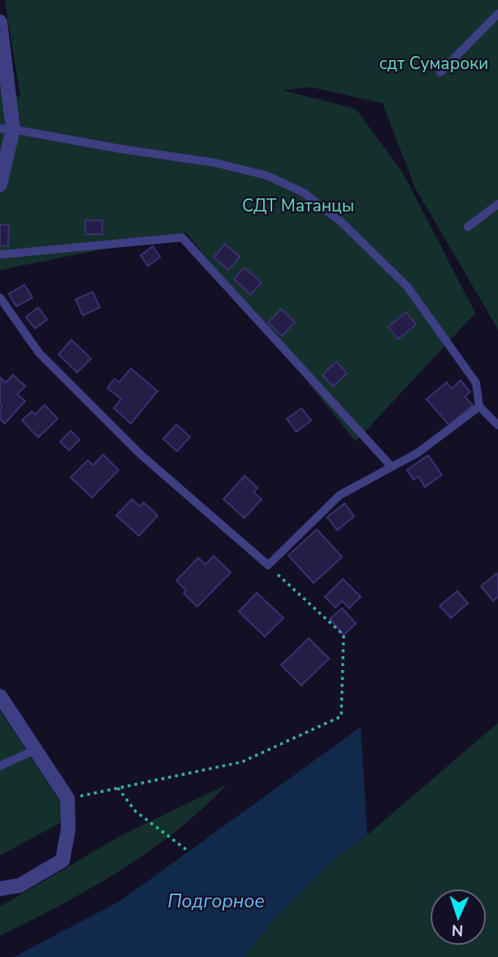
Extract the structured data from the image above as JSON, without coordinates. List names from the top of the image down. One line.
{"water":["Подгорное"],"parks":["сдт Сумароки","СДТ Матанцы"],"north":"bottom"}
